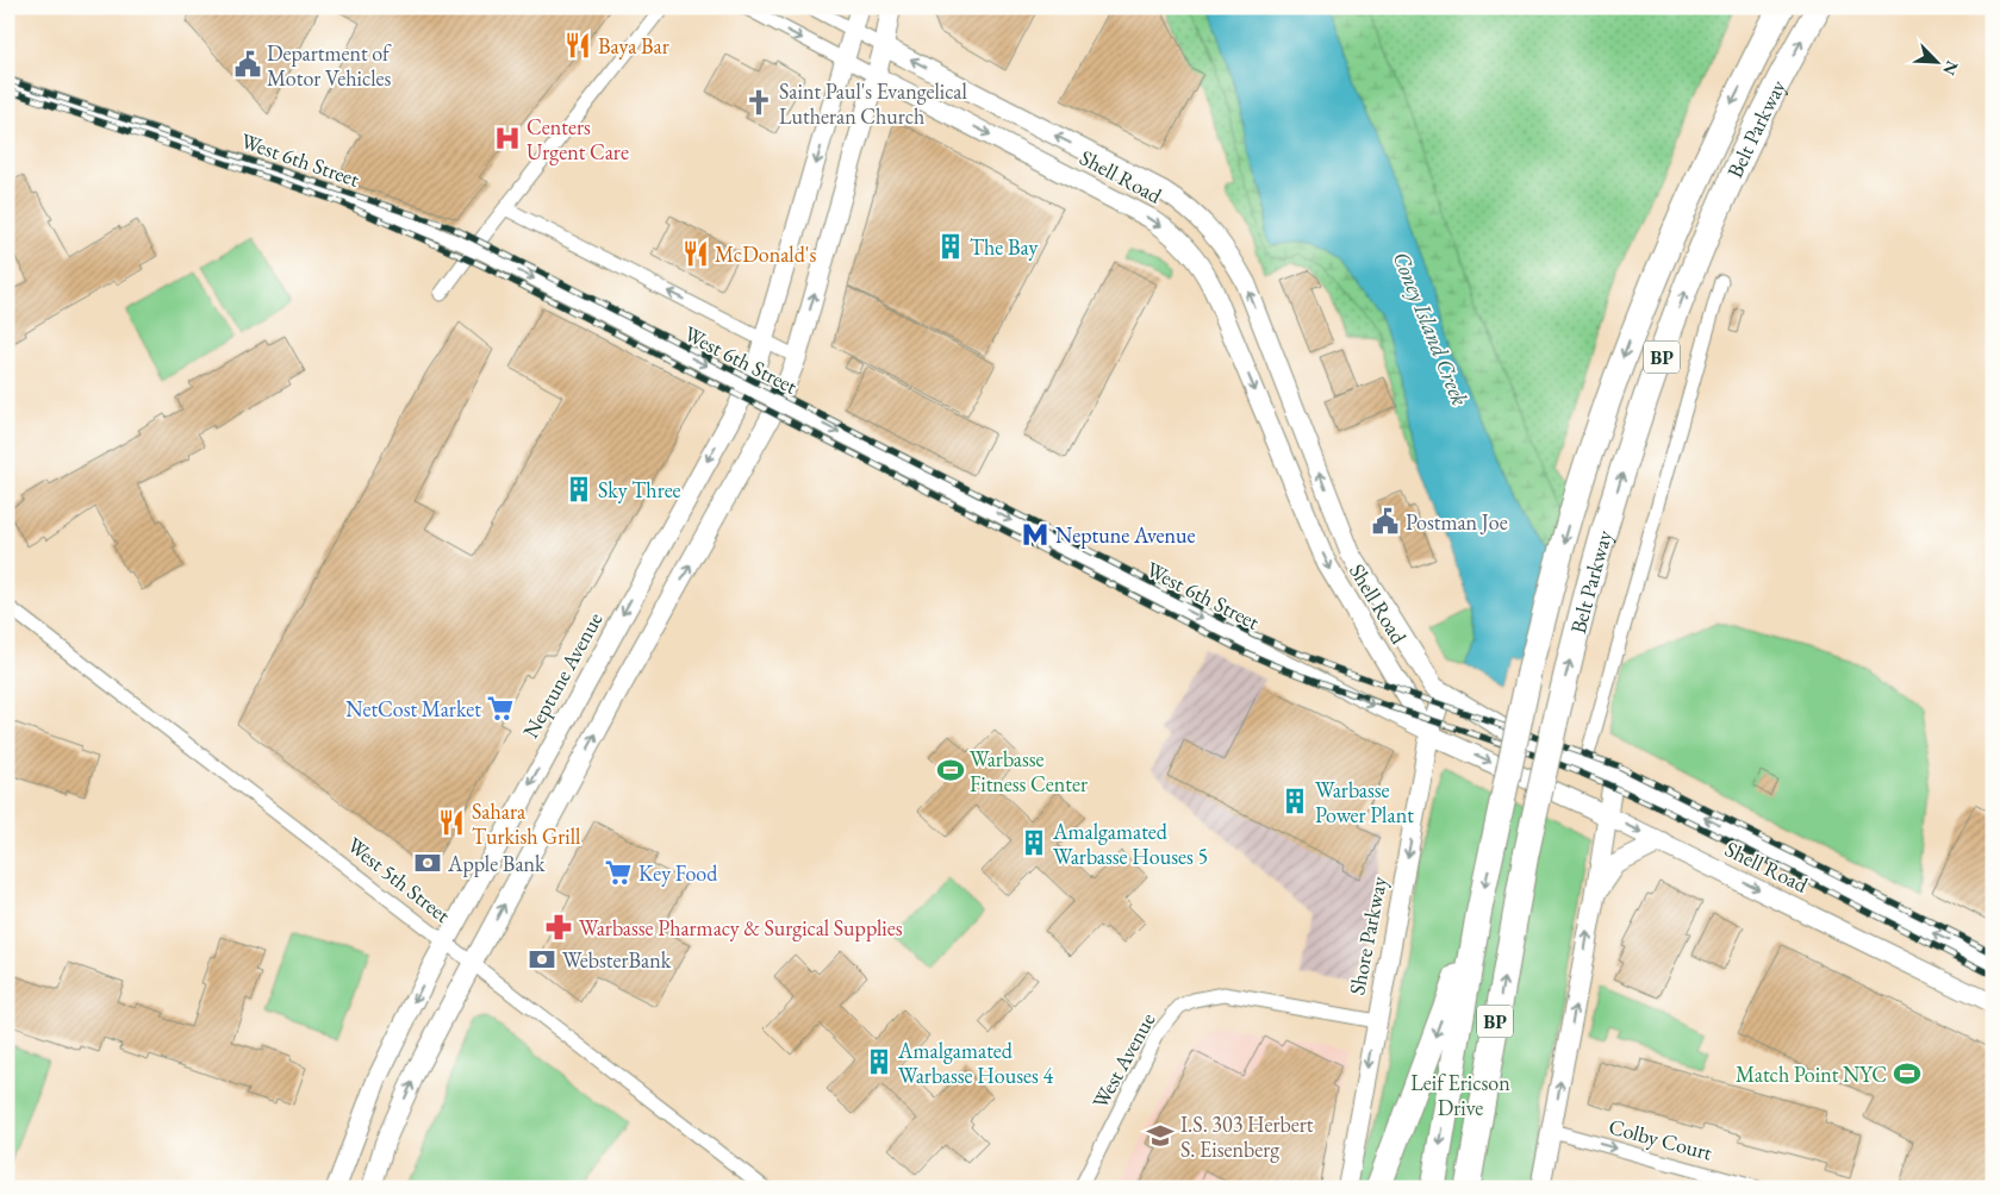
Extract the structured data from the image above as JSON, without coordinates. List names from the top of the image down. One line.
{"streets":{"highway":["Belt Parkway","BP"],"main road":["Shell Road","Neptune Avenue","Shore Parkway"],"street":["West 6th Street","West 5th Street","West Avenue","Colby Court"]},"crossings":[["West 6th Street","Shell Road"],["West 6th Street","Neptune Avenue"],["West 6th Street","Shore Parkway"],["Shell Road","Shore Parkway"],["Neptune Avenue","West 5th Street"],["Shore Parkway","West Avenue"]],"one_way":["Shore Parkway","Colby Court"],"water":["Coney Island Creek"],"parks":["Leif Ericson Drive"],"places":{"restaurant":["Baya Bar","McDonald's","Sahara Turkish Grill"],"public building":["Department of Motor Vehicles","Postman Joe"],"church":["Saint Paul's Evangelical Lutheran Church"],"hospital":["Centers Urgent Care"],"building":["The Bay","Sky Three","Warbasse Power Plant","Amalgamated Warbasse Houses 5","Amalgamated Warbasse Houses 4"],"metro station":["Neptune Avenue"],"supermarket":["NetCost Market","Key Food"],"sports":["Warbasse Fitness Center","Match Point NYC"],"bank":["Apple Bank","WebsterBank"],"pharmacy":["Warbasse Pharmacy & Surgical Supplies"],"school or university":["I.S. 303 Herbert S. Eisenberg"]},"north":"bottom right"}
